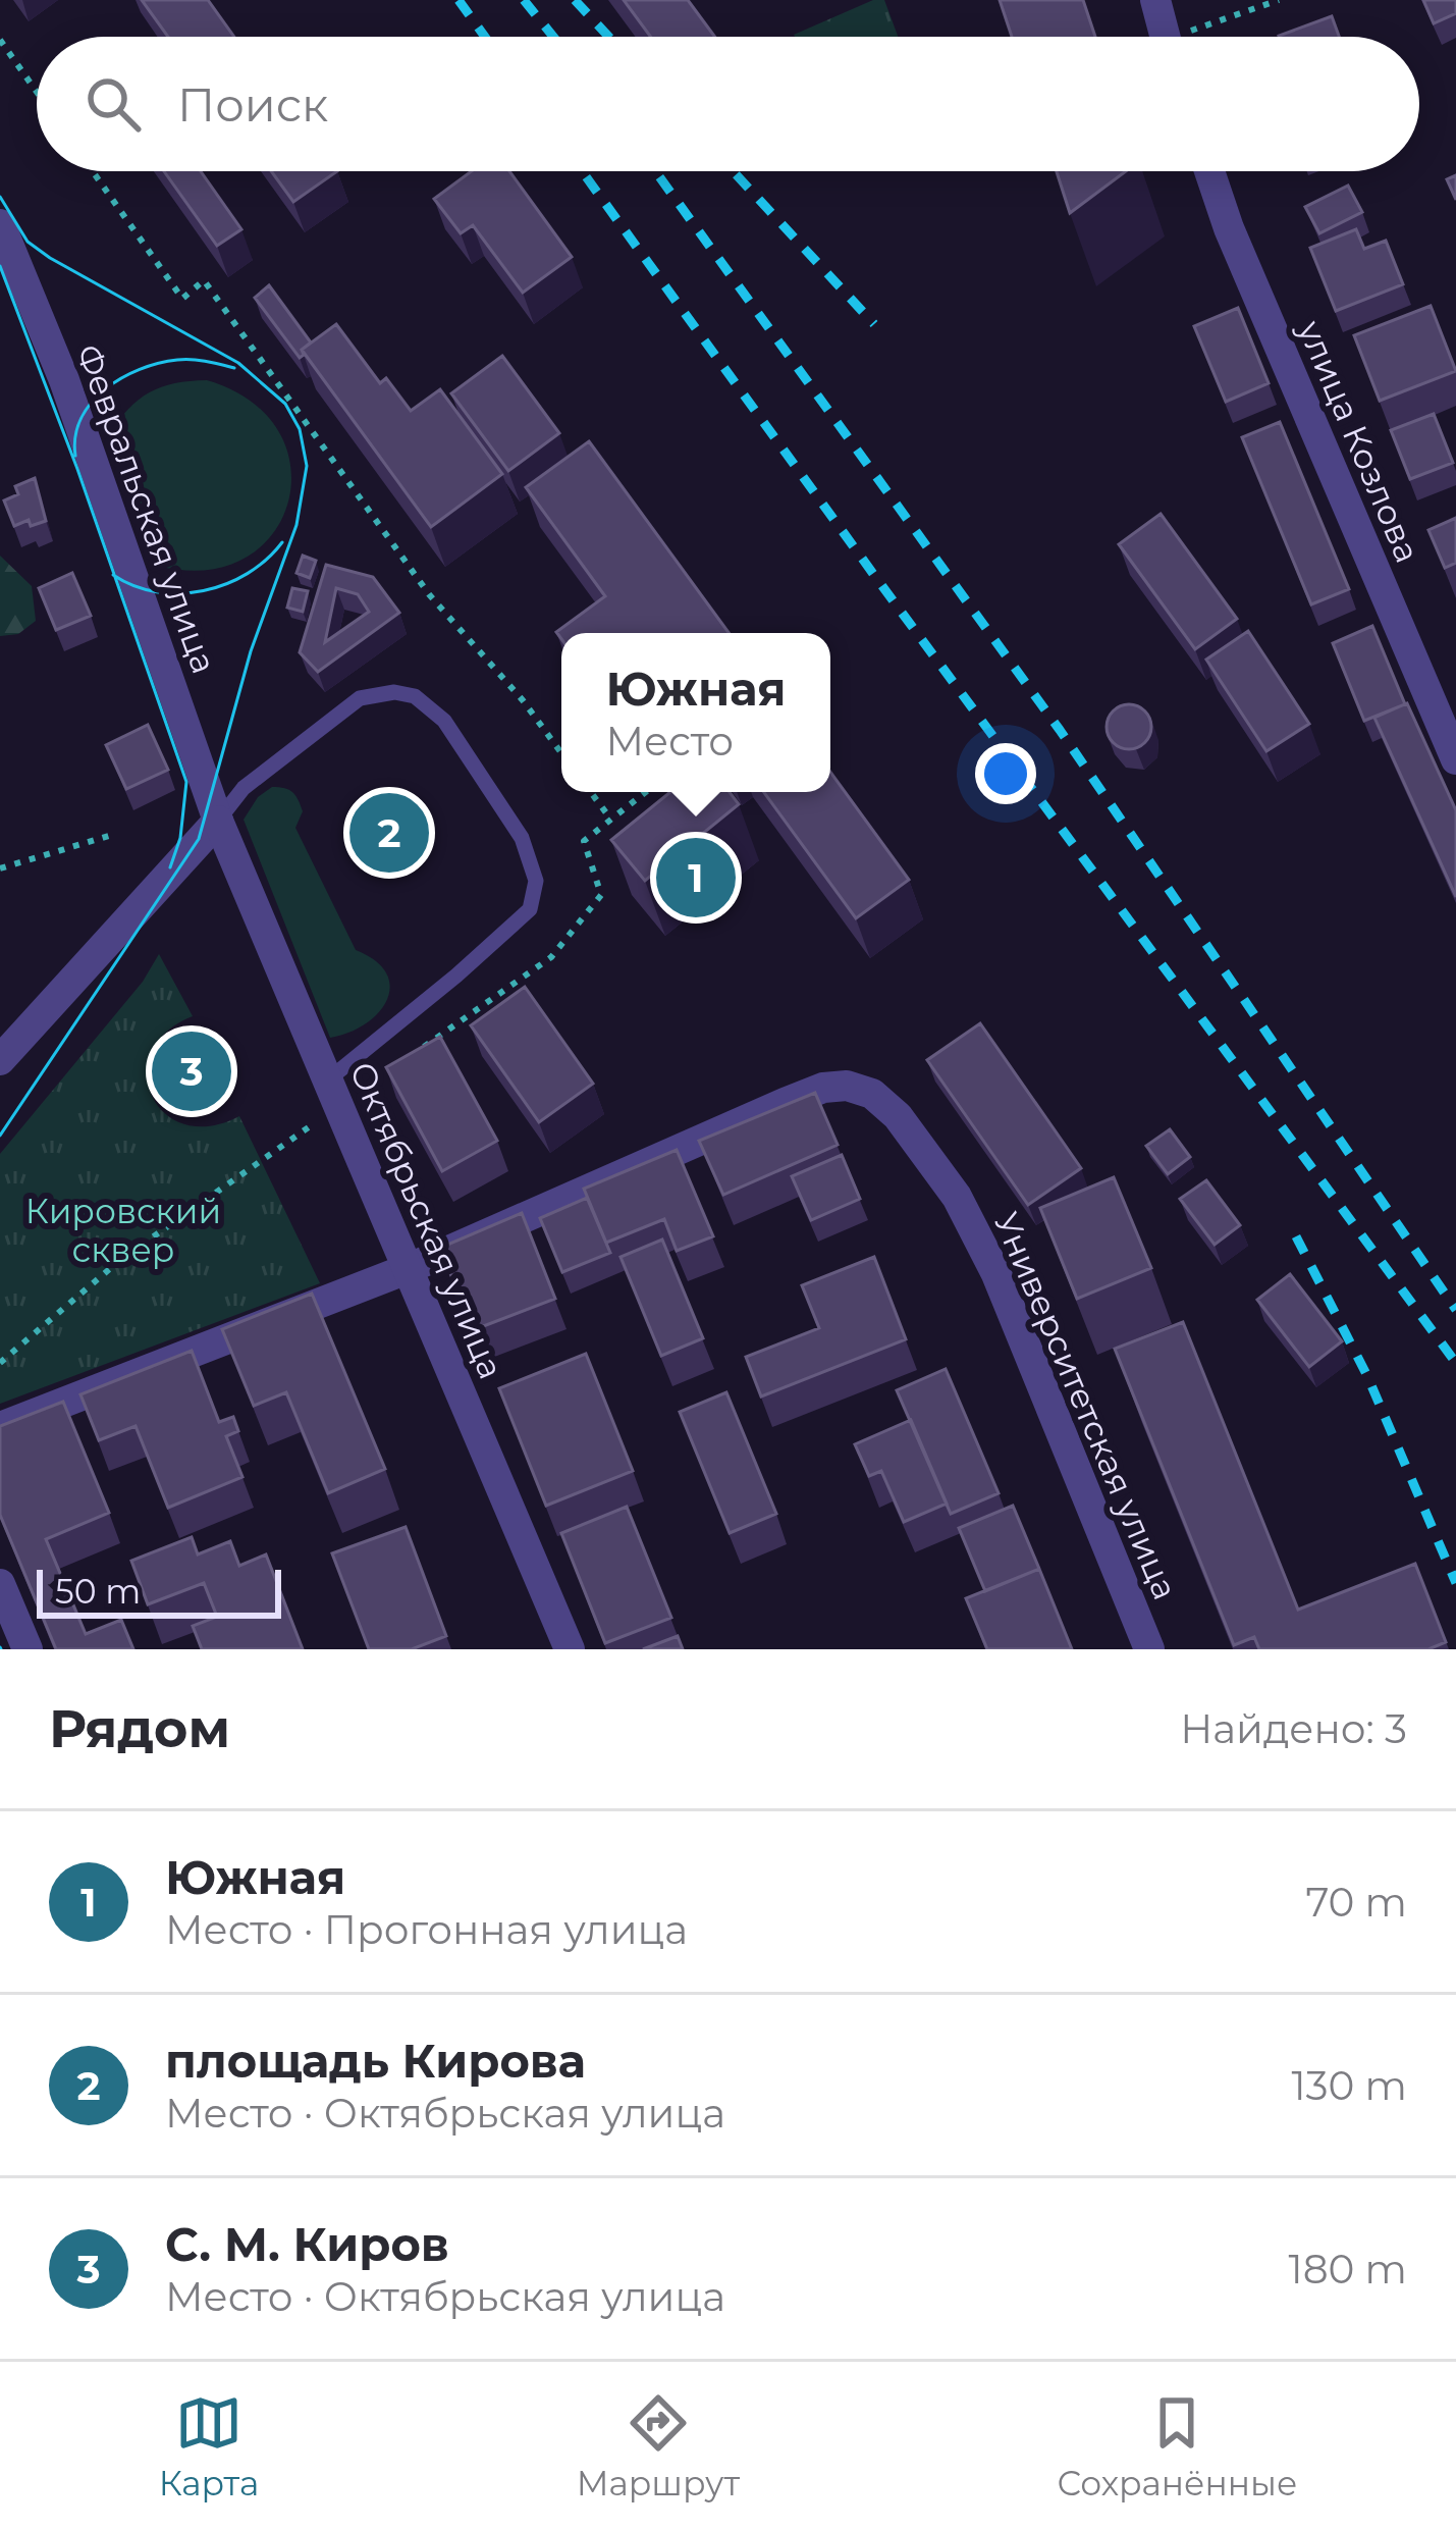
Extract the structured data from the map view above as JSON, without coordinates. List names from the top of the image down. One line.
{"streets":{"street":["улица Козлова","Февральская улица","Октябрьская улица","Университетская улица"]},"crossings":[["Февральская улица","Октябрьская улица"],["Октябрьская улица","Университетская улица"]],"parks":["Кировский сквер"],"scale_bar":"50 m","page":{"search":"Поиск","popup":["Южная","Место"],"pins":["2","1","3"],"scale":"50 m","heading":["Рядом","Найдено: 3"],"list":[{"mark":"1","name":"Южная","note":"Место · Прогонная улица","value":"70 m"},{"mark":"2","name":"площадь Кирова","note":"Место · Октябрьская улица","value":"130 m"},{"mark":"3","name":"С. М. Киров","note":"Место · Октябрьская улица","value":"180 m"}],"nav":["Карта","Маршрут","Сохранённые"]}}
